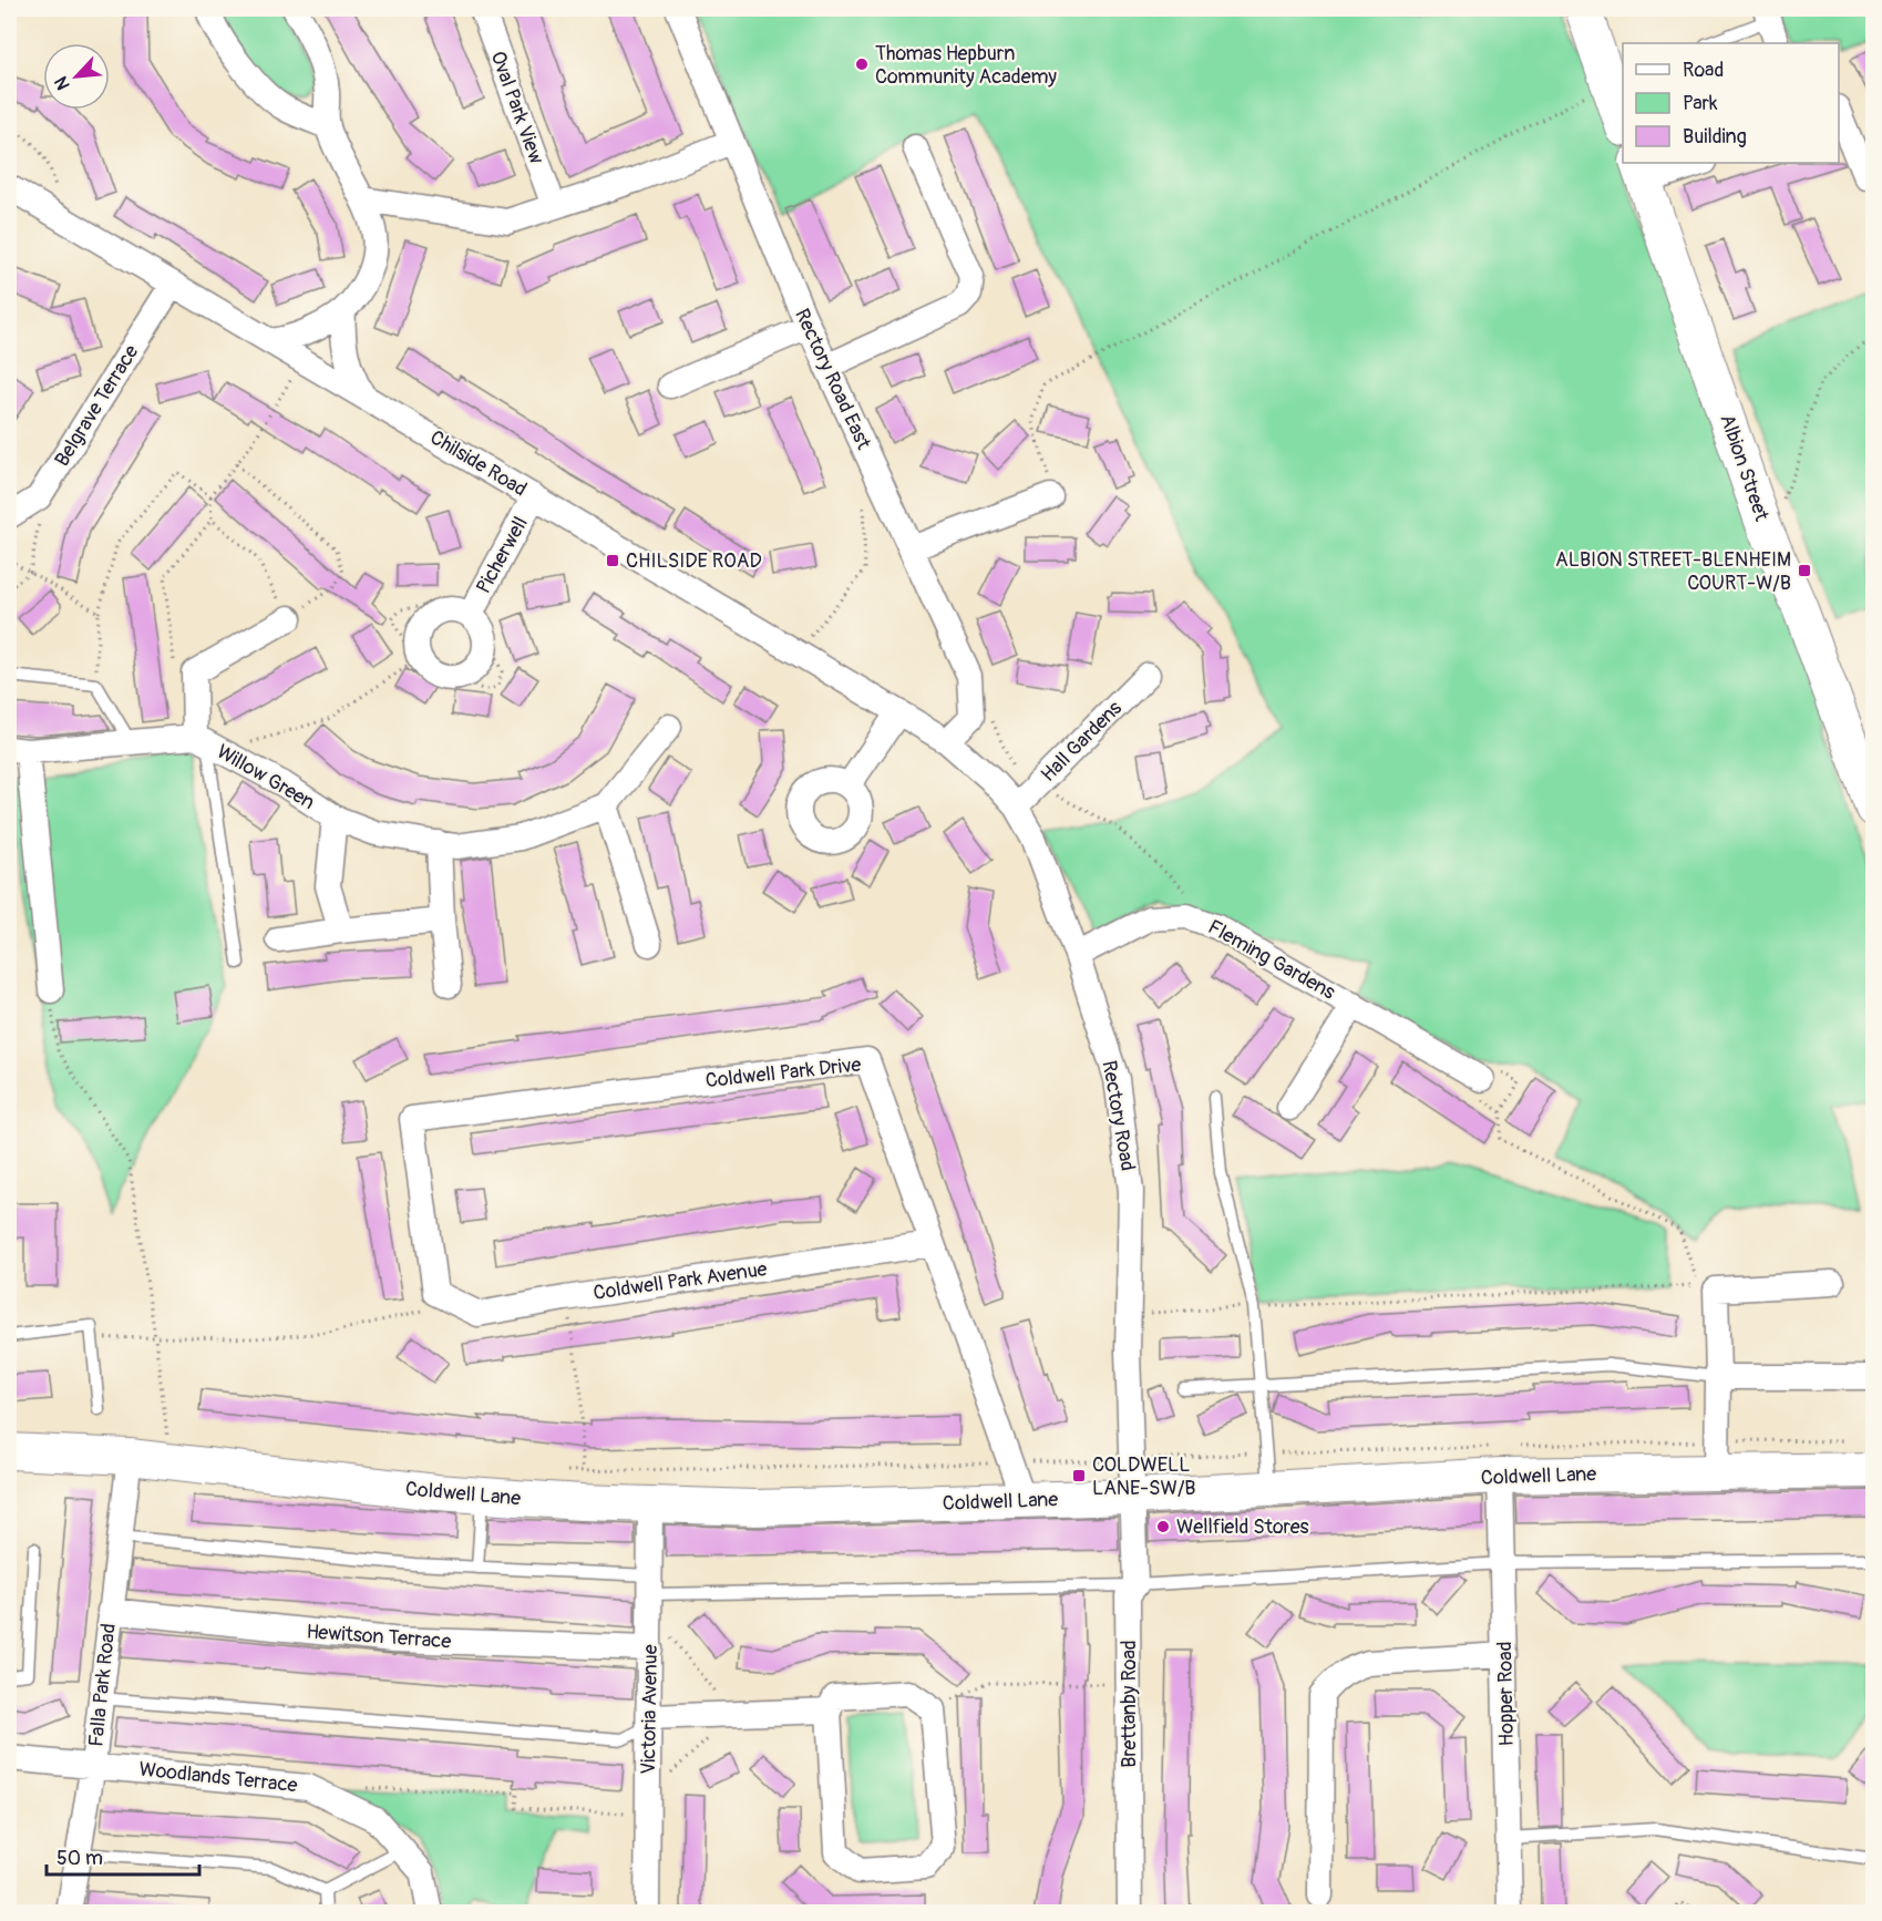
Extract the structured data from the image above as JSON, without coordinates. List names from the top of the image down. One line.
{"streets":{"street":["Oval Park View","Rectory Road East","Belgrave Terrace","Chilside Road","Albion Street","Picherwell","Hall Gardens","Willow Green","Fleming Gardens","Coldwell Park Drive","Rectory Road","Coldwell Park Avenue","Coldwell Lane","Hewitson Terrace","Falla Park Road","Hopper Road","Brettanby Road","Victoria Avenue","Woodlands Terrace"]},"crossings":[["Rectory Road East","Chilside Road"],["Rectory Road East","Rectory Road"],["Belgrave Terrace","Chilside Road"],["Chilside Road","Picherwell"],["Chilside Road","Rectory Road"],["Hall Gardens","Rectory Road"],["Fleming Gardens","Rectory Road"],["Coldwell Park Drive","Coldwell Park Avenue"],["Coldwell Park Drive","Coldwell Lane"],["Rectory Road","Coldwell Lane"],["Rectory Road","Brettanby Road"],["Coldwell Lane","Falla Park Road"],["Coldwell Lane","Hopper Road"],["Coldwell Lane","Brettanby Road"],["Coldwell Lane","Victoria Avenue"],["Hewitson Terrace","Falla Park Road"],["Hewitson Terrace","Victoria Avenue"],["Falla Park Road","Woodlands Terrace"]],"places":{"other":["Thomas Hepburn Community Academy","Wellfield Stores"],"transit":["CHILSIDE ROAD","ALBION STREET-BLENHEIM COURT-W/B","COLDWELL LANE-SW/B"]},"legend":["Road","Park","Building"],"scale_bar":"50 m","north":"bottom left"}
